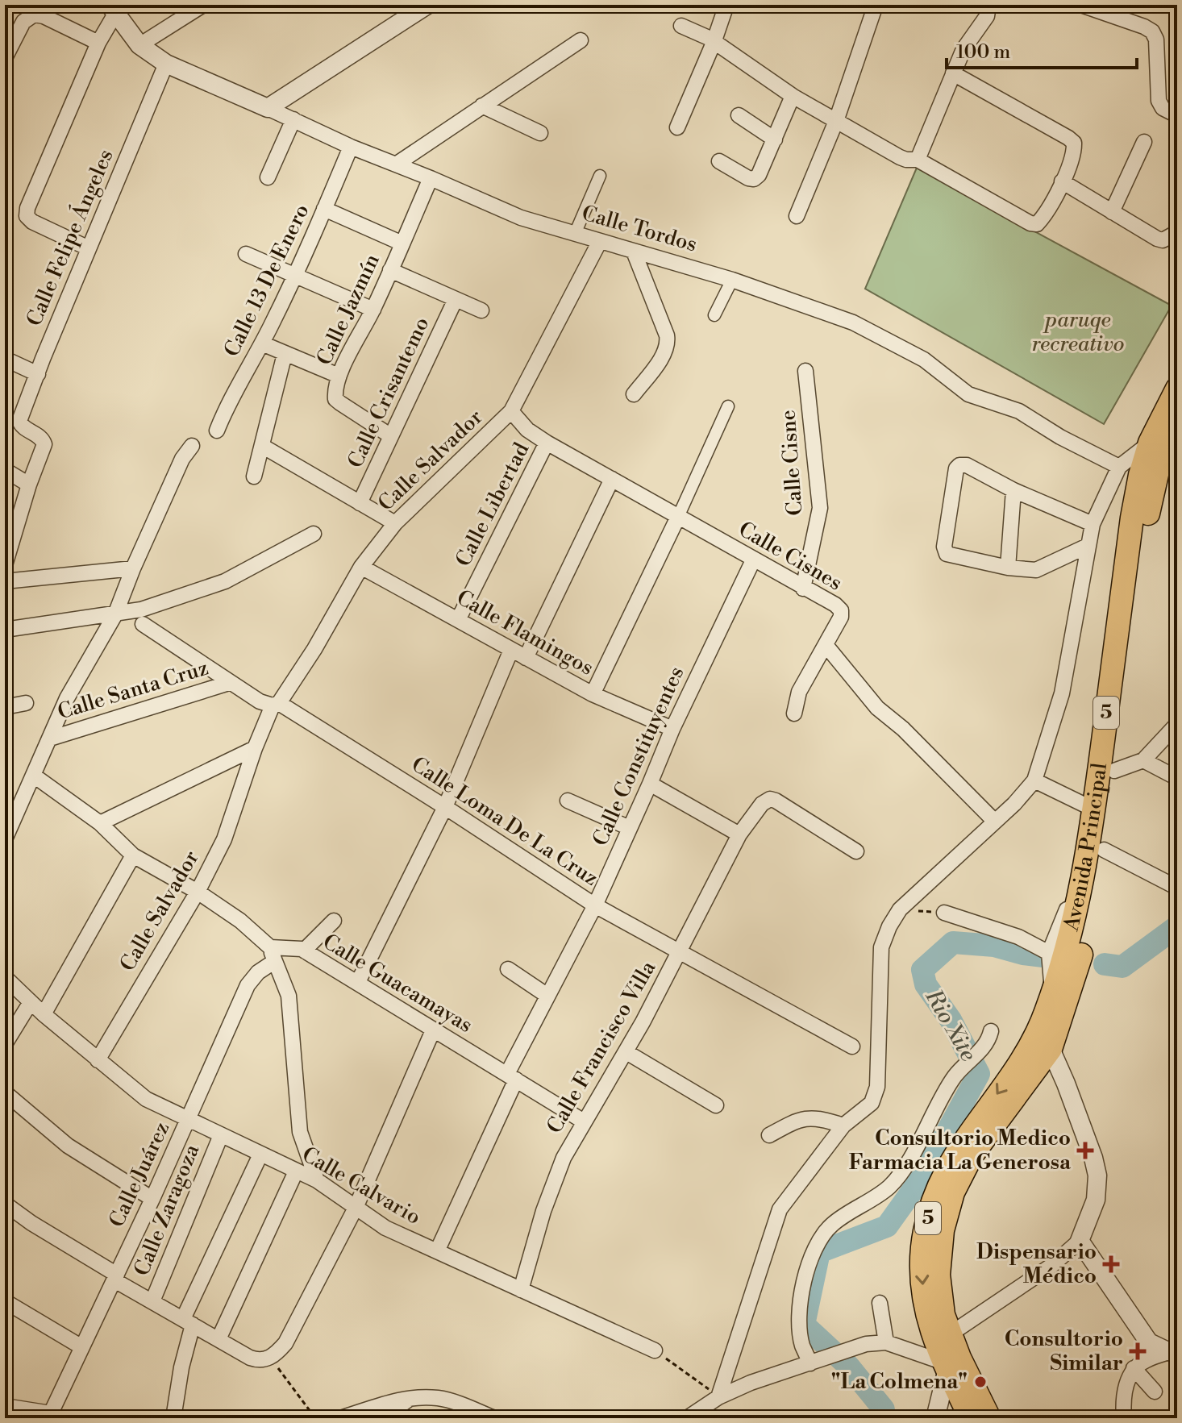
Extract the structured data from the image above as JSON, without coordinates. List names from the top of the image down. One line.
{"streets":{"main road":["5","Avenida Principal"],"street":["Calle Tordos","Calle Felipe Ángeles","Calle 13 De Enero","Calle Jazmín","Calle Crisantemo","Calle Salvador","Calle Cisne","Calle Libertad","Calle Cisnes","Calle Flamingos","Calle Santa Cruz","Calle Constituyentes","Calle Loma De La Cruz","Calle Guacamayas","Calle Francisco Villa","Calle Juárez","Calle Calvario","Calle Zaragoza"]},"crossings":[["Calle Tordos","Calle Felipe Ángeles"],["Calle Tordos","Calle 13 De Enero"],["Calle Tordos","Calle Jazmín"],["Calle Tordos","Calle Salvador"],["Calle Jazmín","Calle Crisantemo"],["Calle Salvador","Calle Cisnes"],["Calle Salvador","Calle Flamingos"],["Calle Salvador","Calle Loma De La Cruz"],["Calle Salvador","Calle Calvario"],["Calle Cisne","Calle Cisnes"],["Calle Libertad","Calle Cisnes"],["Calle Libertad","Calle Flamingos"],["Calle Cisnes","Calle Constituyentes"],["Calle Flamingos","Calle Constituyentes"],["Calle Santa Cruz","Calle Loma De La Cruz"],["5","Avenida Principal"],["Calle Constituyentes","Calle Loma De La Cruz"],["Calle Constituyentes","Calle Guacamayas"],["Calle Constituyentes","Calle Calvario"],["Calle Loma De La Cruz","Calle Francisco Villa"],["Calle Guacamayas","Calle Francisco Villa"],["Calle Guacamayas","Calle Juárez"],["Calle Francisco Villa","Calle Calvario"],["Calle Juárez","Calle Calvario"],["Calle Calvario","Calle Zaragoza"]],"water":["Rio Xite"],"parks":["paruqe recreativo"],"places":{"health":["Consultorio Medico Farmacia La Generosa","Dispensario Médico","Consultorio Similar"],"other":["\"La Colmena\""]},"scale_bar":"100 m"}
